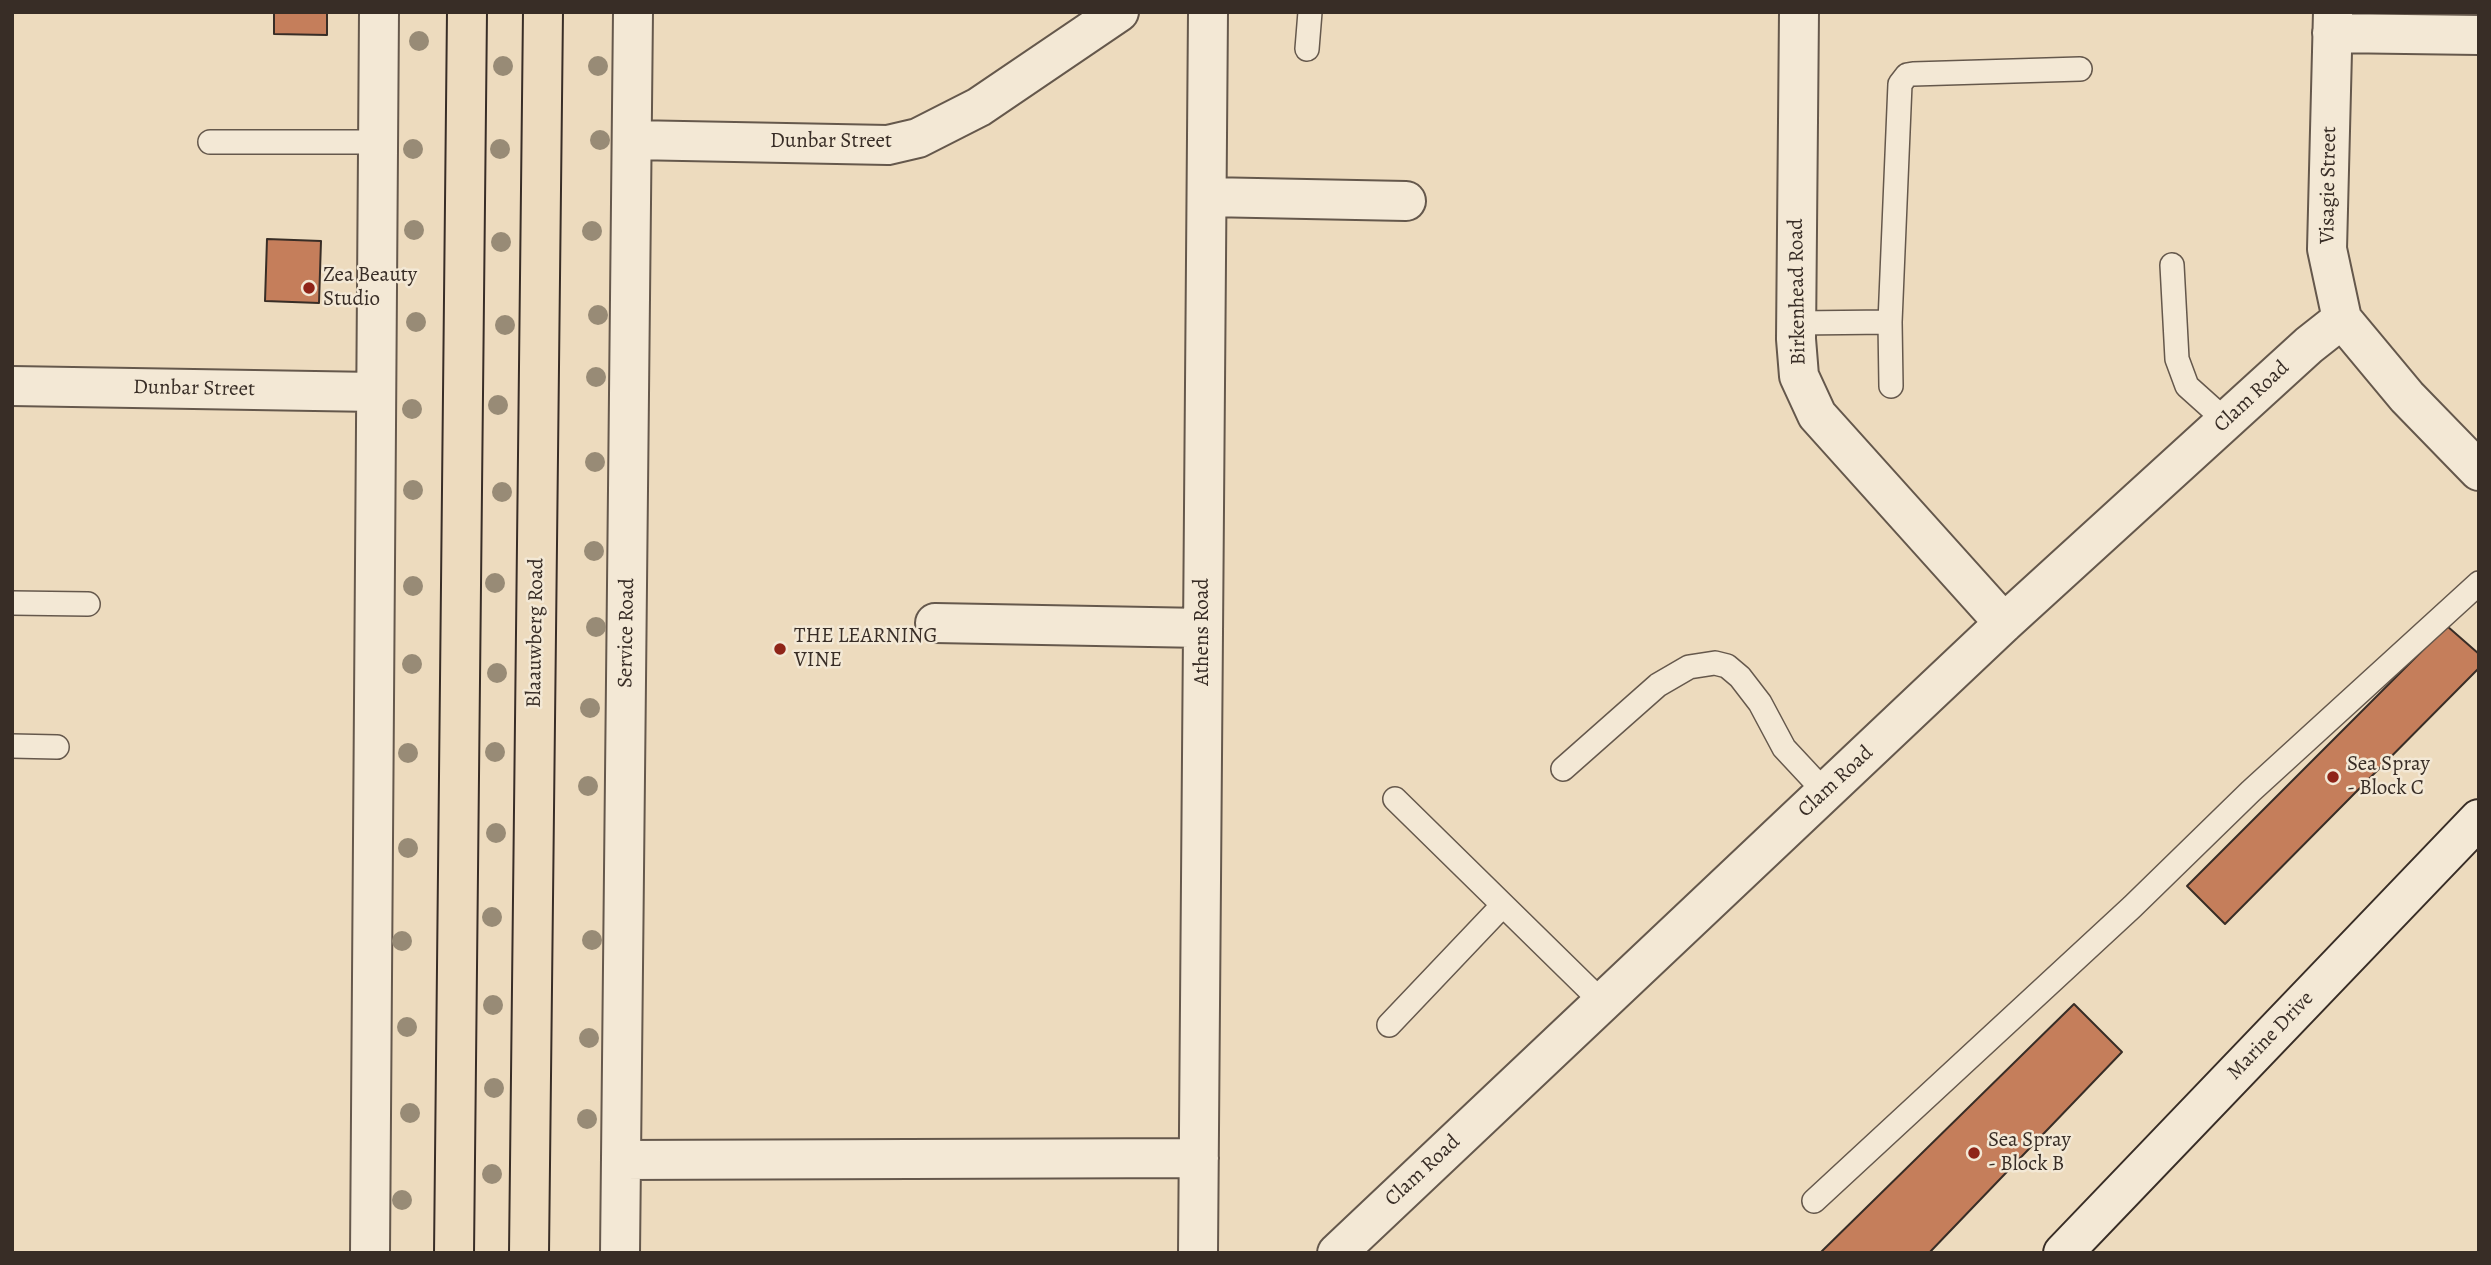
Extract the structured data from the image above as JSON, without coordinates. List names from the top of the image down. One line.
{"streets":{"main road":["Blaauwberg Road"],"street":["Dunbar Street","Visagie Street","Birkenhead Road","Clam Road","Athens Road","Service Road","Marine Drive"]},"crossings":[["Dunbar Street","Service Road"],["Visagie Street","Clam Road"],["Birkenhead Road","Clam Road"]],"places":["Zea Beauty Studio","THE LEARNING VINE","Sea Spray - Block C","Sea Spray - Block B"]}
